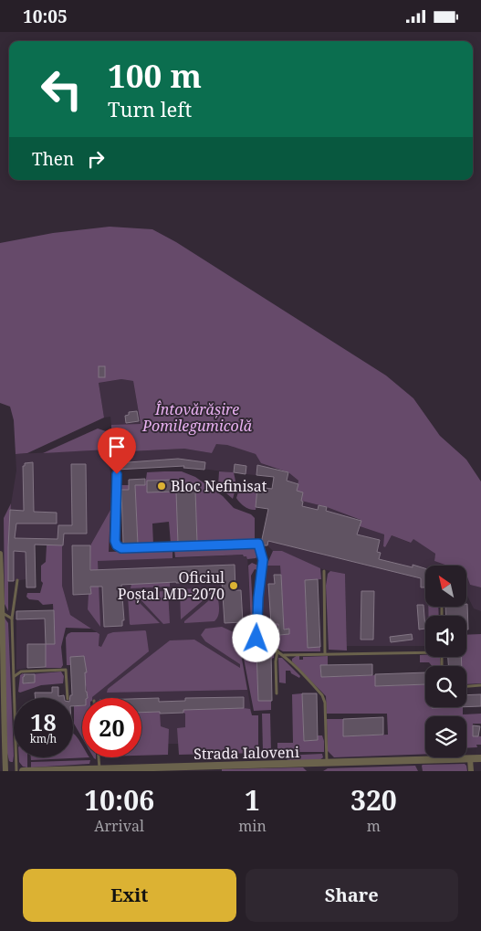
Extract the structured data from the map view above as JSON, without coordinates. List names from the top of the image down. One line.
{"streets":{"street":["Strada Ialoveni"]},"parks":["Întovărășire Pomilegumicolă"],"places":["Bloc Nefinisat","Oficiul Poștal MD-2070"],"north":"top left","page":{"status":"10:05","turn":["100 m","Turn left"],"then":"Then","speed":"18 km/h","limit":"20","eta":["10:06","Arrival","1","min","320","m"],"buttons":["Exit","Share"]}}
